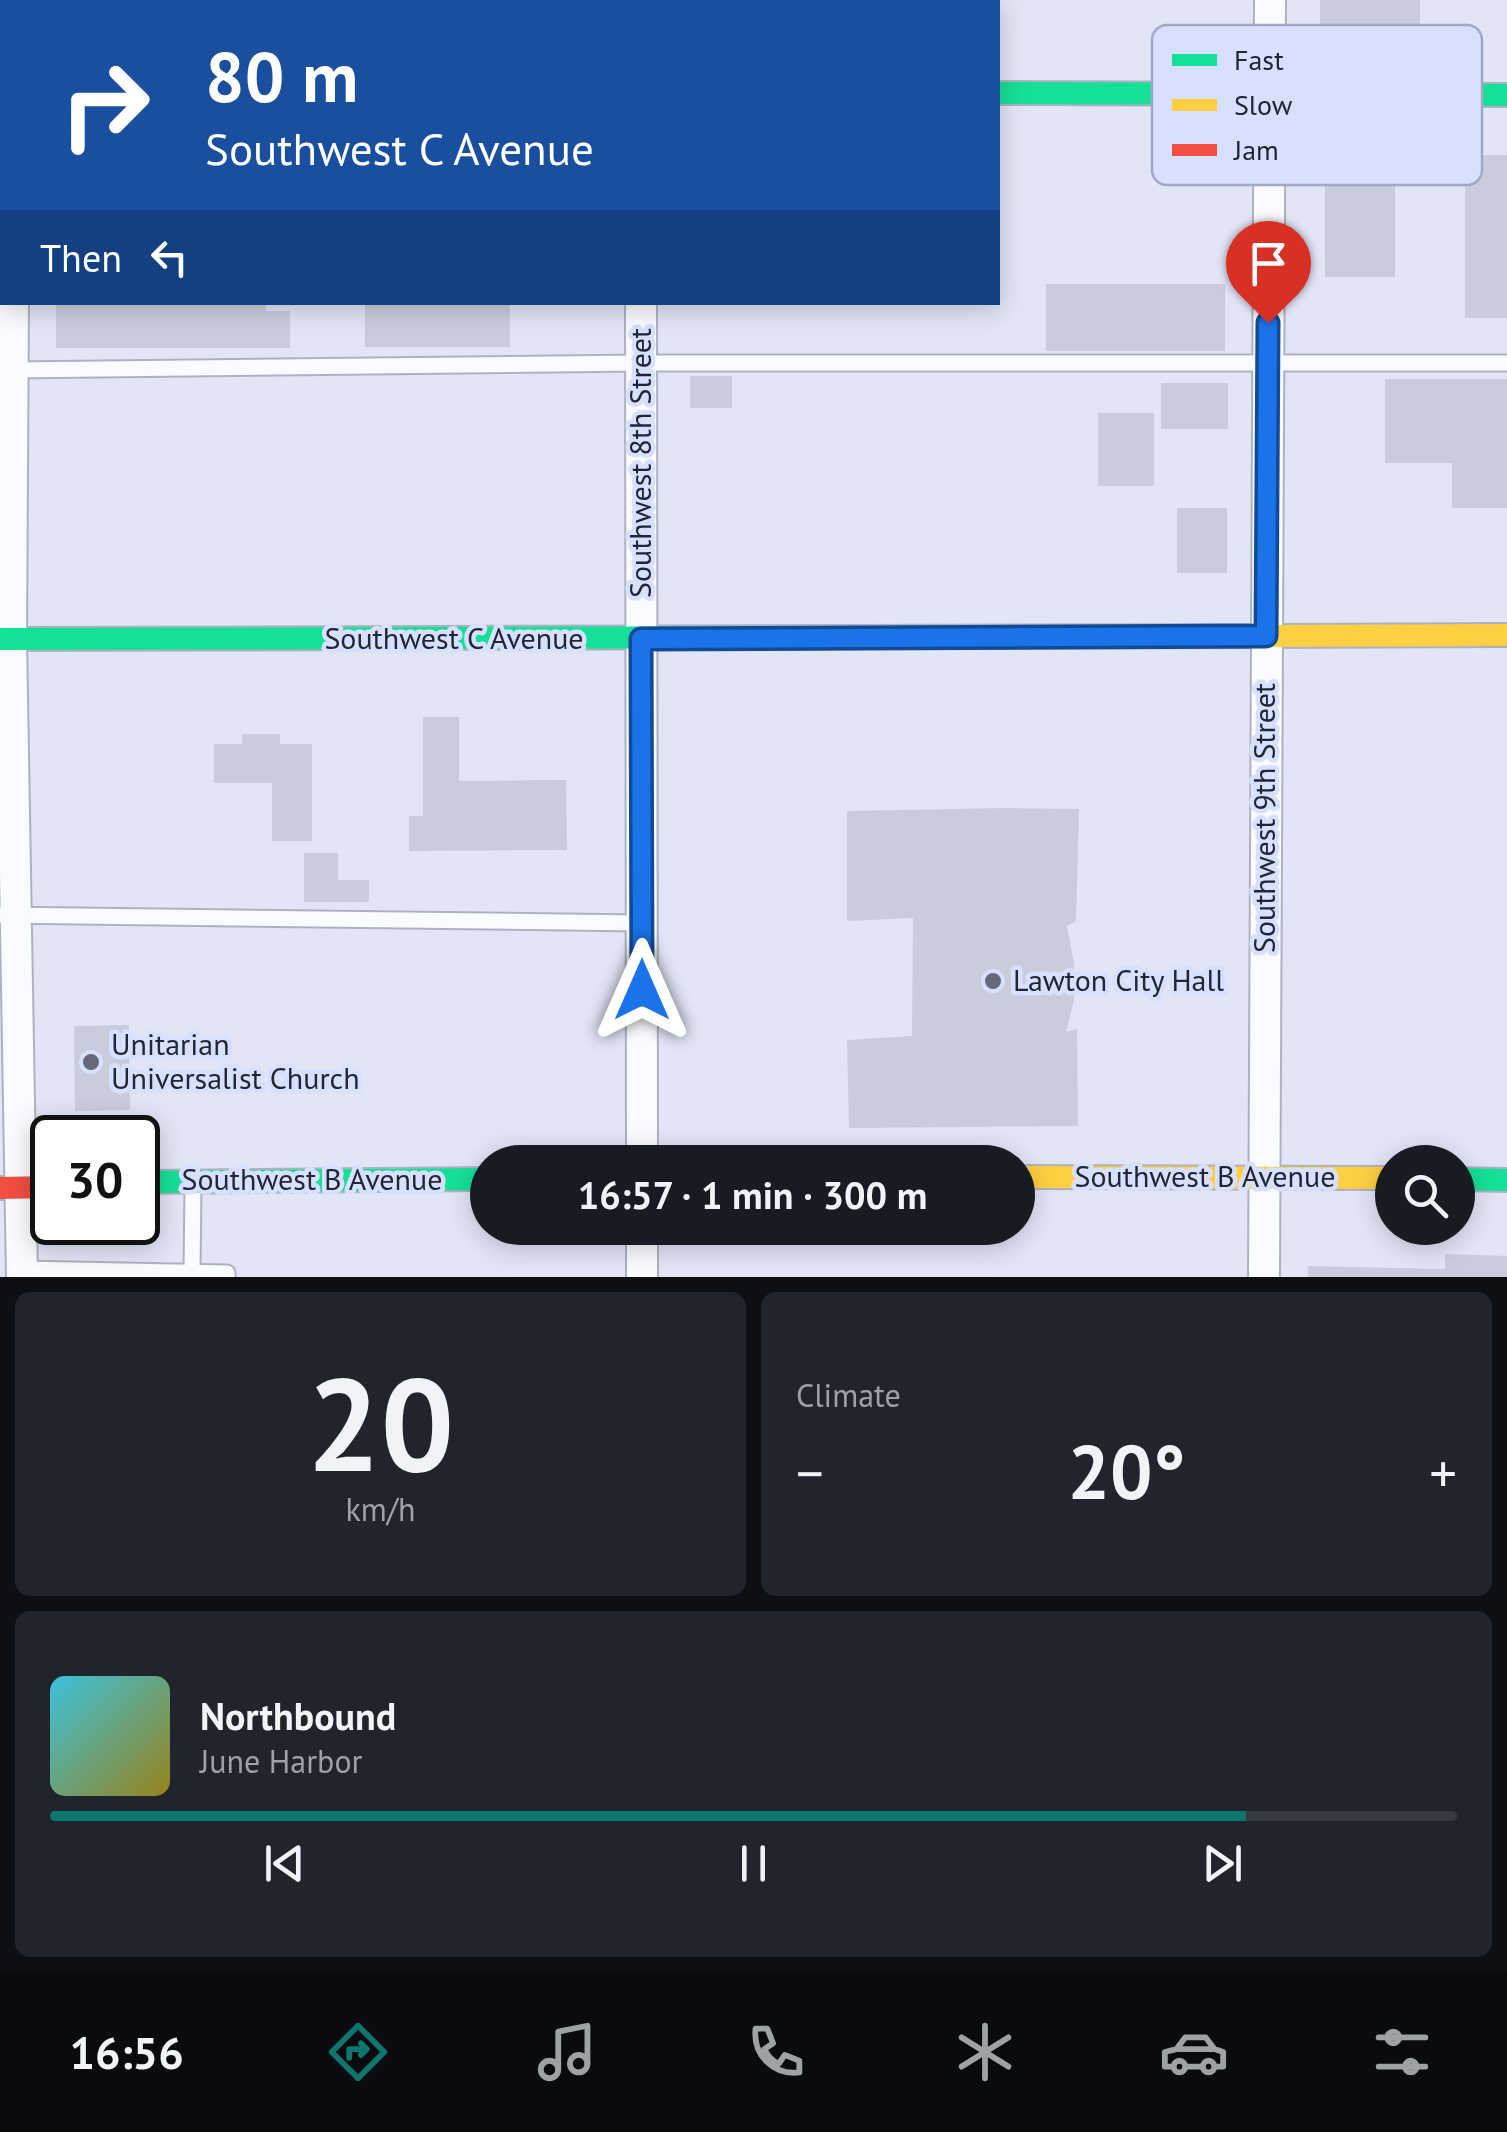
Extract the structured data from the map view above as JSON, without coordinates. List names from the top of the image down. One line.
{"streets":{"street":["Southwest 8th Street","Southwest C Avenue","Southwest 9th Street","Southwest B Avenue"]},"crossings":[["Southwest 8th Street","Southwest C Avenue"],["Southwest C Avenue","Southwest 9th Street"],["Southwest 9th Street","Southwest B Avenue"]],"places":["Lawton City Hall","Unitarian Universalist Church"],"legend":["Fast","Slow","Jam"],"page":{"turn":["80 m","Southwest C Avenue"],"then":"Then","limit":"30","trip":"16:57 · 1 min · 300 m","tile":[["20","km/h"],"Climate"],"heat":["−","20°","+"],"song":["Northbound","June Harbor"],"tabs":"16:56"}}
